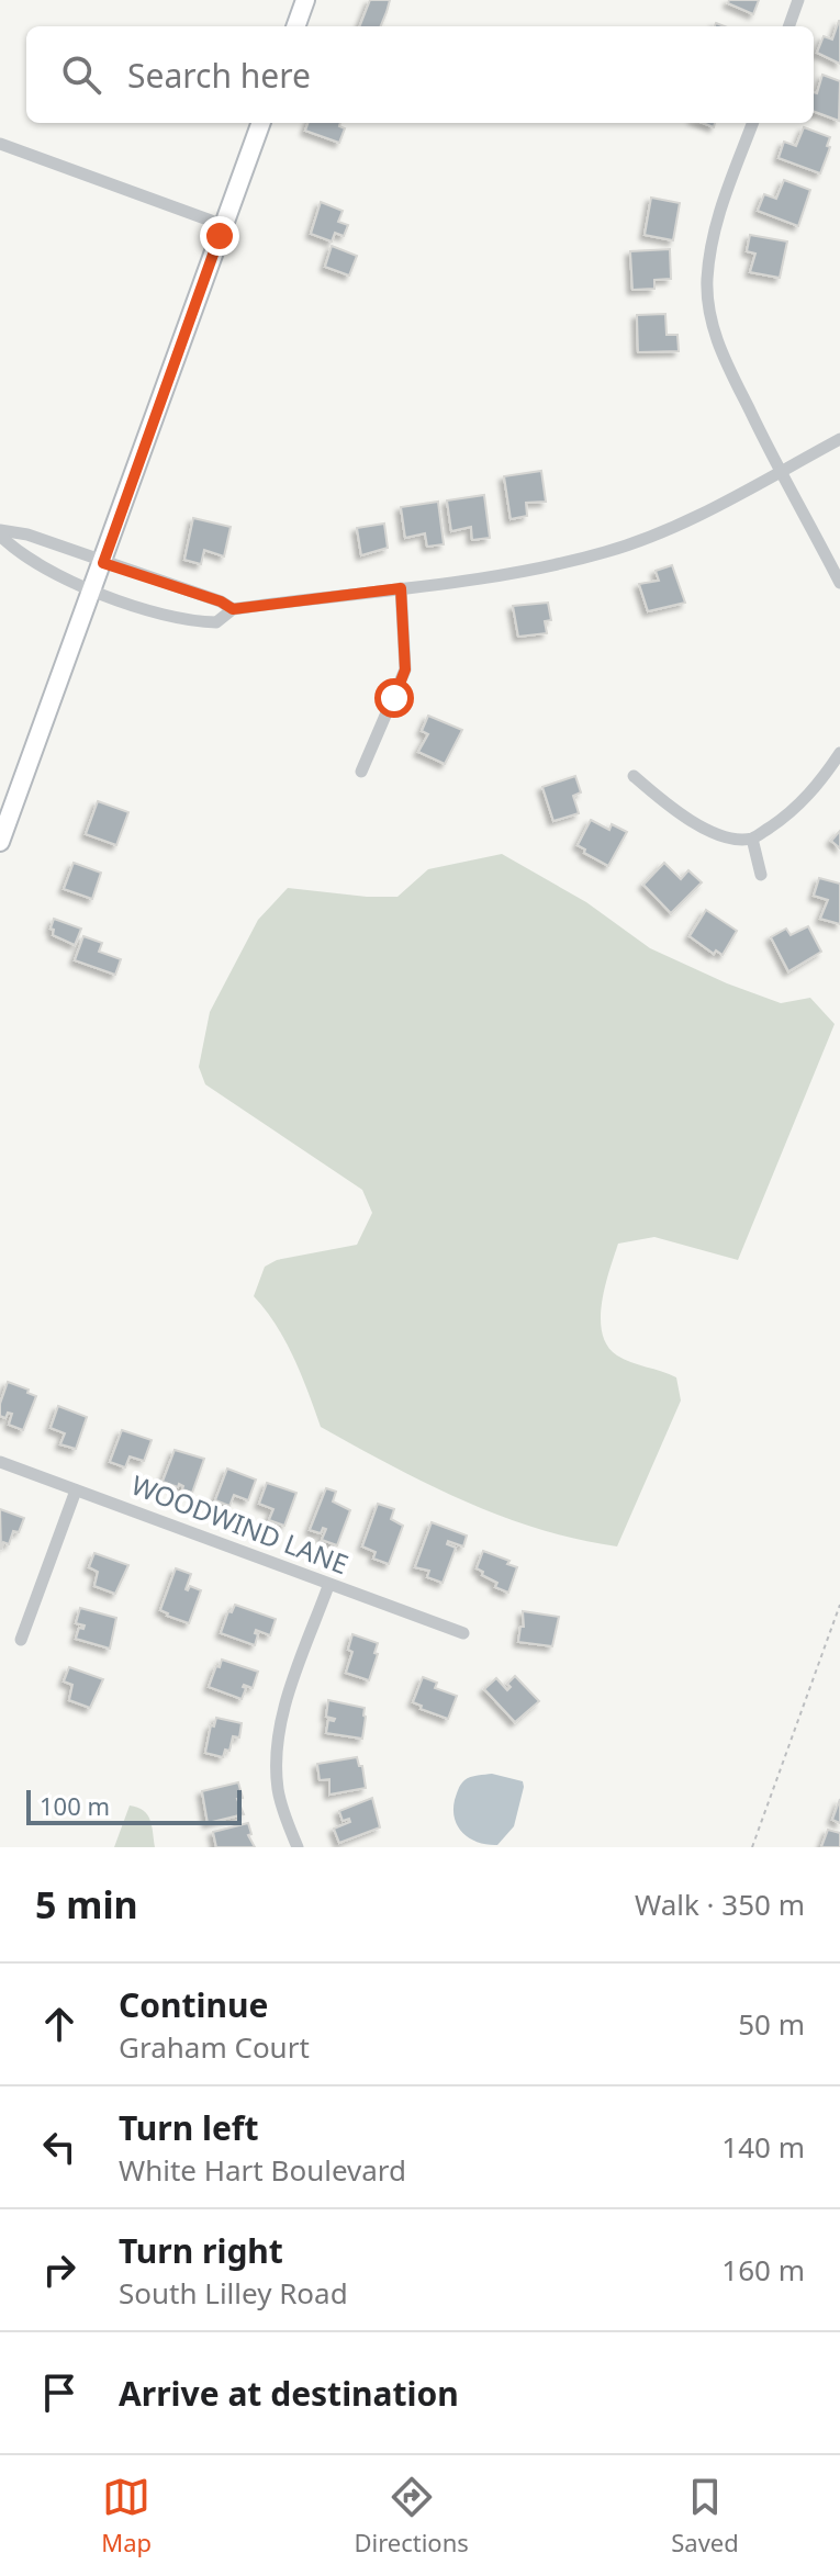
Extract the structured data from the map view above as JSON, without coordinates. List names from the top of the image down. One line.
{"streets":{"street":["WOODWIND LANE"]},"scale_bar":"100 m","page":{"search":"Search here","scale":"100 m","heading":["5 min","Walk · 350 m"],"list":[["Continue","Graham Court","50 m"],["Turn left","White Hart Boulevard","140 m"],["Turn right","South Lilley Road","160 m"],"Arrive at destination"],"nav":["Map","Directions","Saved"]}}
